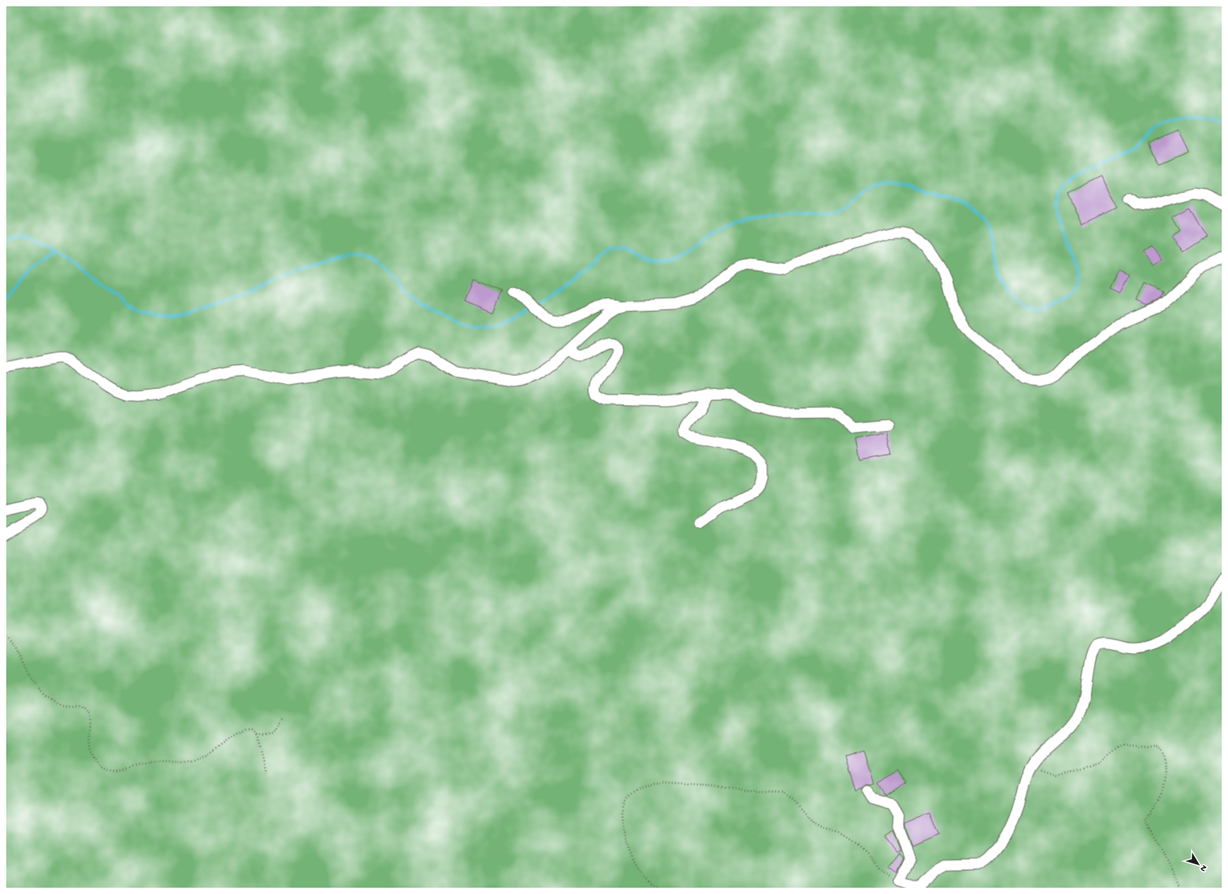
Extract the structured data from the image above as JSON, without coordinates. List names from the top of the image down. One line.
{"north":"bottom right"}
